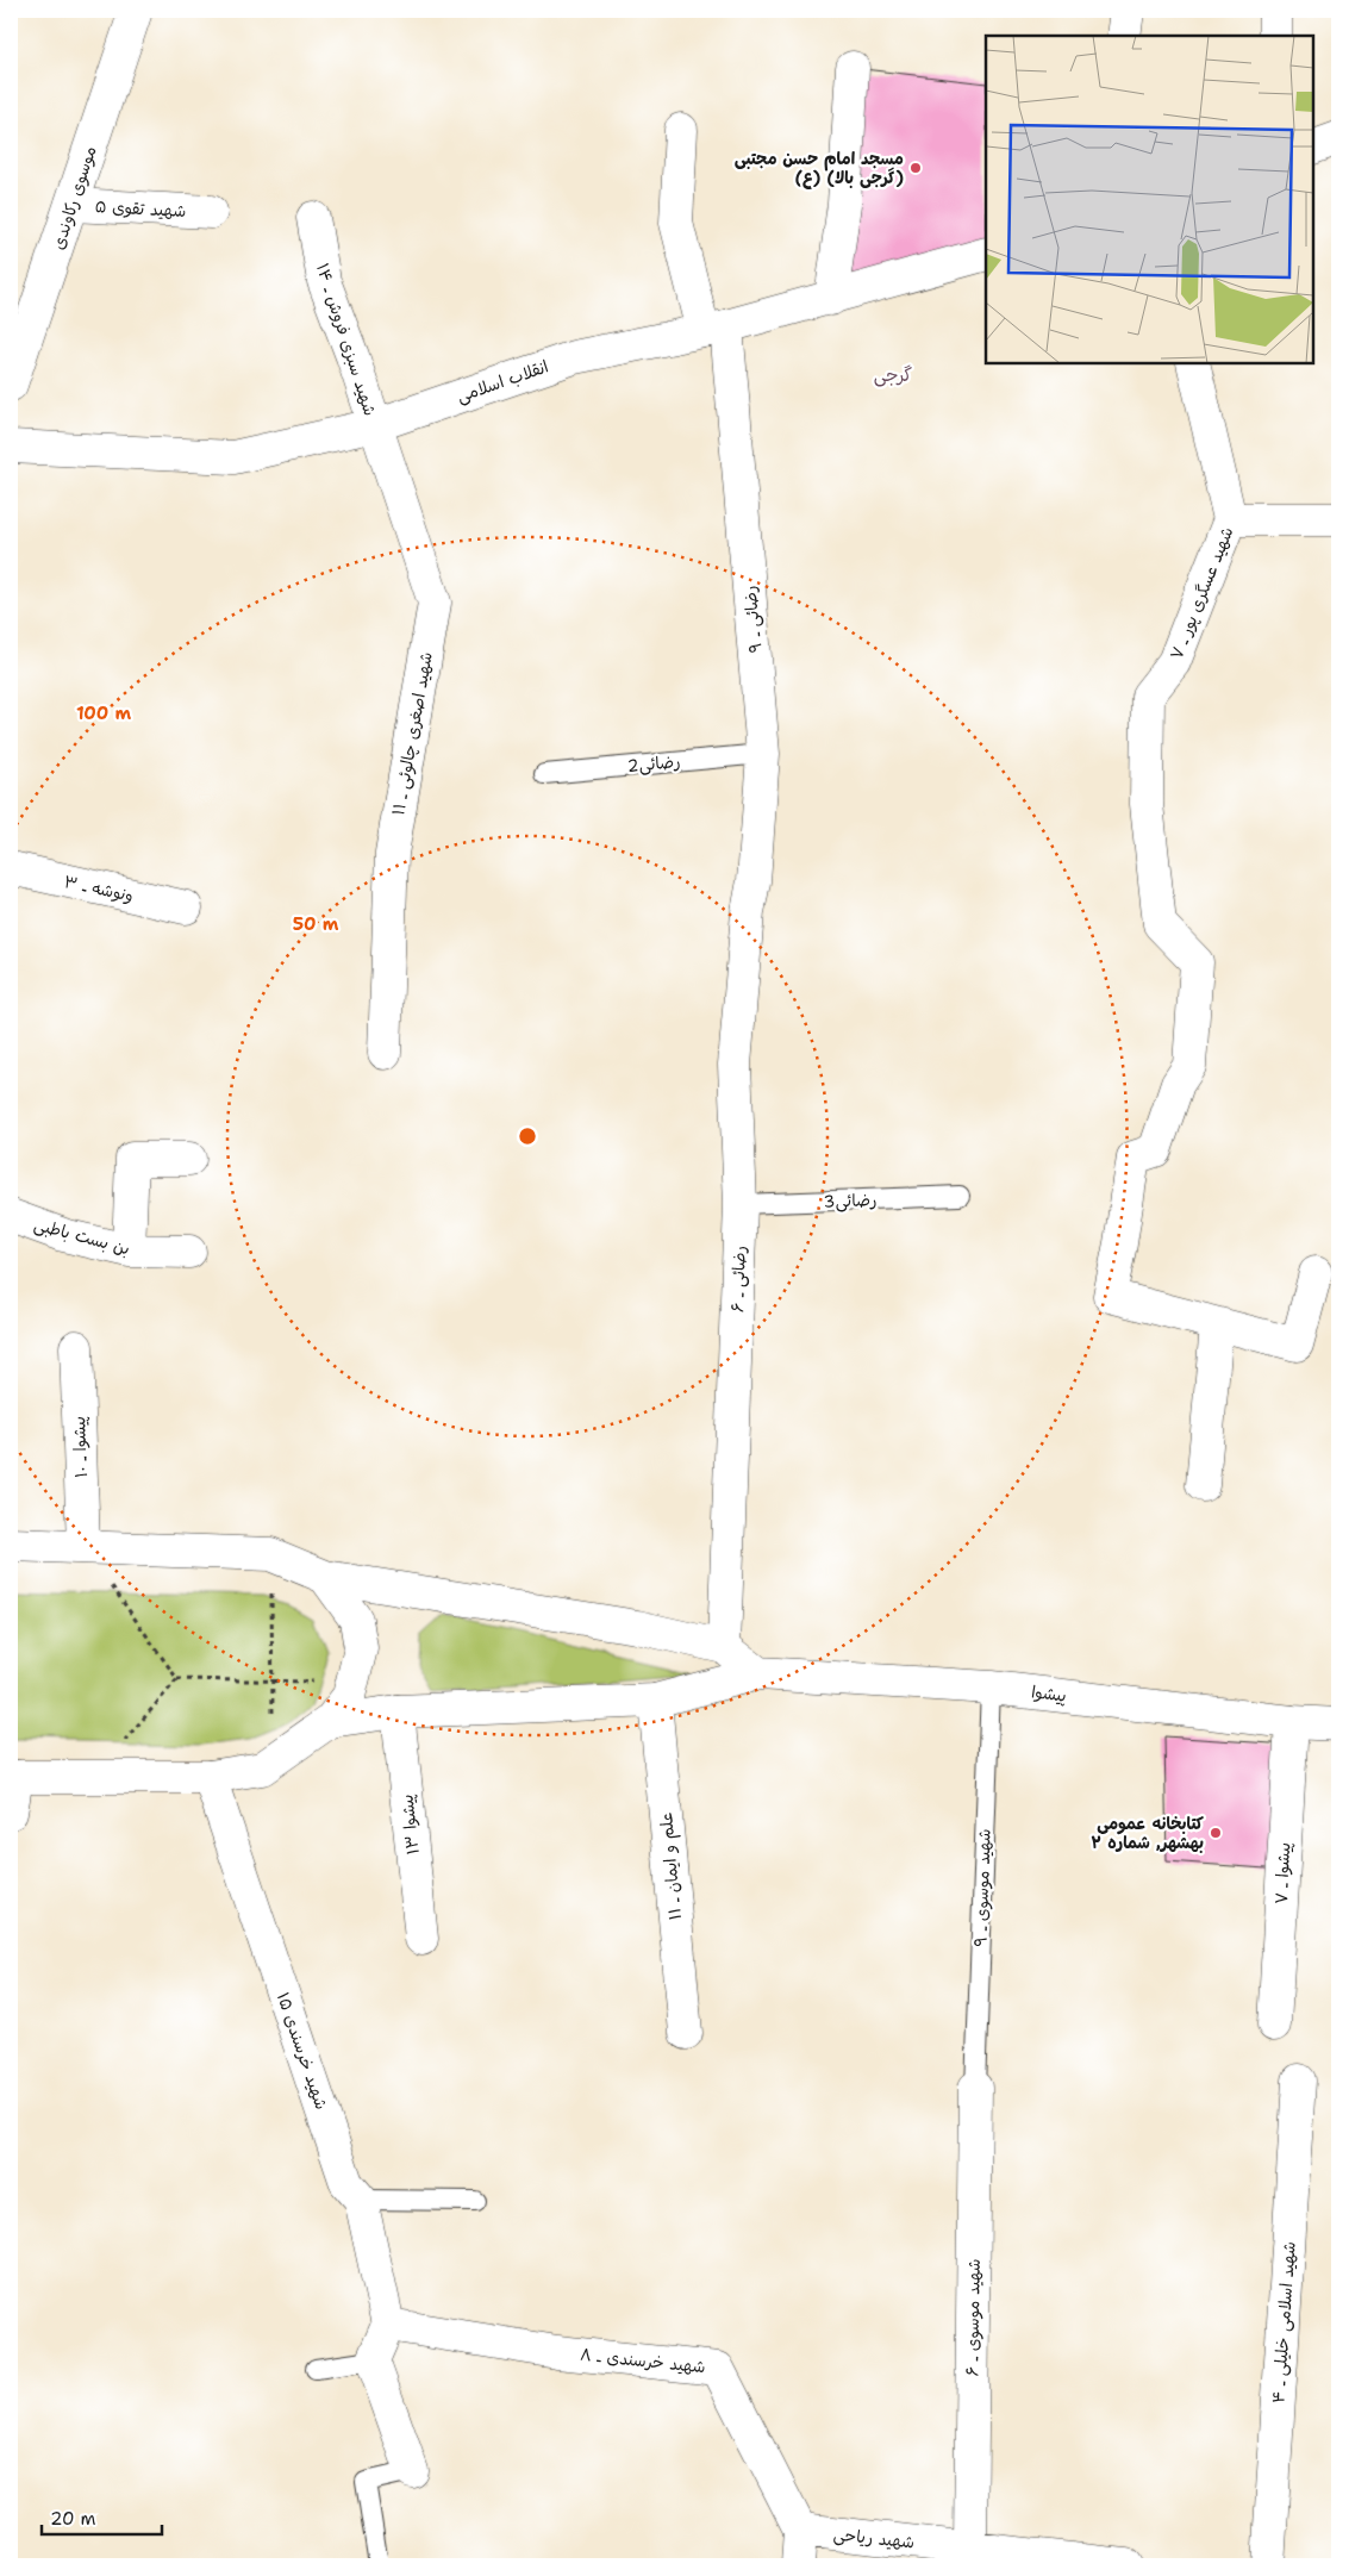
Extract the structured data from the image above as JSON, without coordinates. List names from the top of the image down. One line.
{"streets":{"street":["موسوی رکاوندی","شهید تقوی ۵","شهید سبزی فروش ـ ۱۴","انقلاب اسلامی","شهید عسگری پور ـ ۷","رضائی ـ ۹","شهید اصغری چالوئی ـ ۱۱","ونوشه ـ ۳","بن بست باطبی","رضائی ـ ۶","پیشوا ـ ۱۰","پیشوا","پیشوا ۱۳","علم و ایمان ـ ۱۱","پیشوا ـ ۷","شهید خرسندی ۱۵","شهید موسوی ـ ۶","شهید اسلامی خلیلی ـ ۴","شهید خرسندی ـ ۸","شهید ریاحی"],"lane":["رضائی2","رضائی3","شهید موسوی ـ ۹"]},"crossings":[["موسوی رکاوندی","شهید تقوی ۵"],["شهید سبزی فروش ـ ۱۴","انقلاب اسلامی"],["شهید سبزی فروش ـ ۱۴","شهید اصغری چالوئی ـ ۱۱"],["انقلاب اسلامی","رضائی ـ ۹"],["انقلاب اسلامی","شهید اصغری چالوئی ـ ۱۱"],["رضائی ـ ۹","رضائی2"],["رضائی ـ ۹","رضائی ـ ۶"],["رضائی3","رضائی ـ ۶"],["پیشوا","پیشوا ۱۳"],["پیشوا","علم و ایمان ـ ۱۱"],["پیشوا","پیشوا ـ ۷"],["پیشوا","شهید موسوی ـ ۹"],["شهید موسوی ـ ۹","شهید موسوی ـ ۶"],["شهید خرسندی ۱۵","شهید خرسندی ـ ۸"],["شهید موسوی ـ ۶","شهید ریاحی"],["شهید خرسندی ـ ۸","شهید ریاحی"]],"districts":["گرجی"],"places":["مسجد امام حسن مجتبی (ع) (گرجی بالا)","کتابخانه عمومی بهشهر, شماره ۲"],"scale_bar":"20 m","rings":["100 m","50 m"]}
